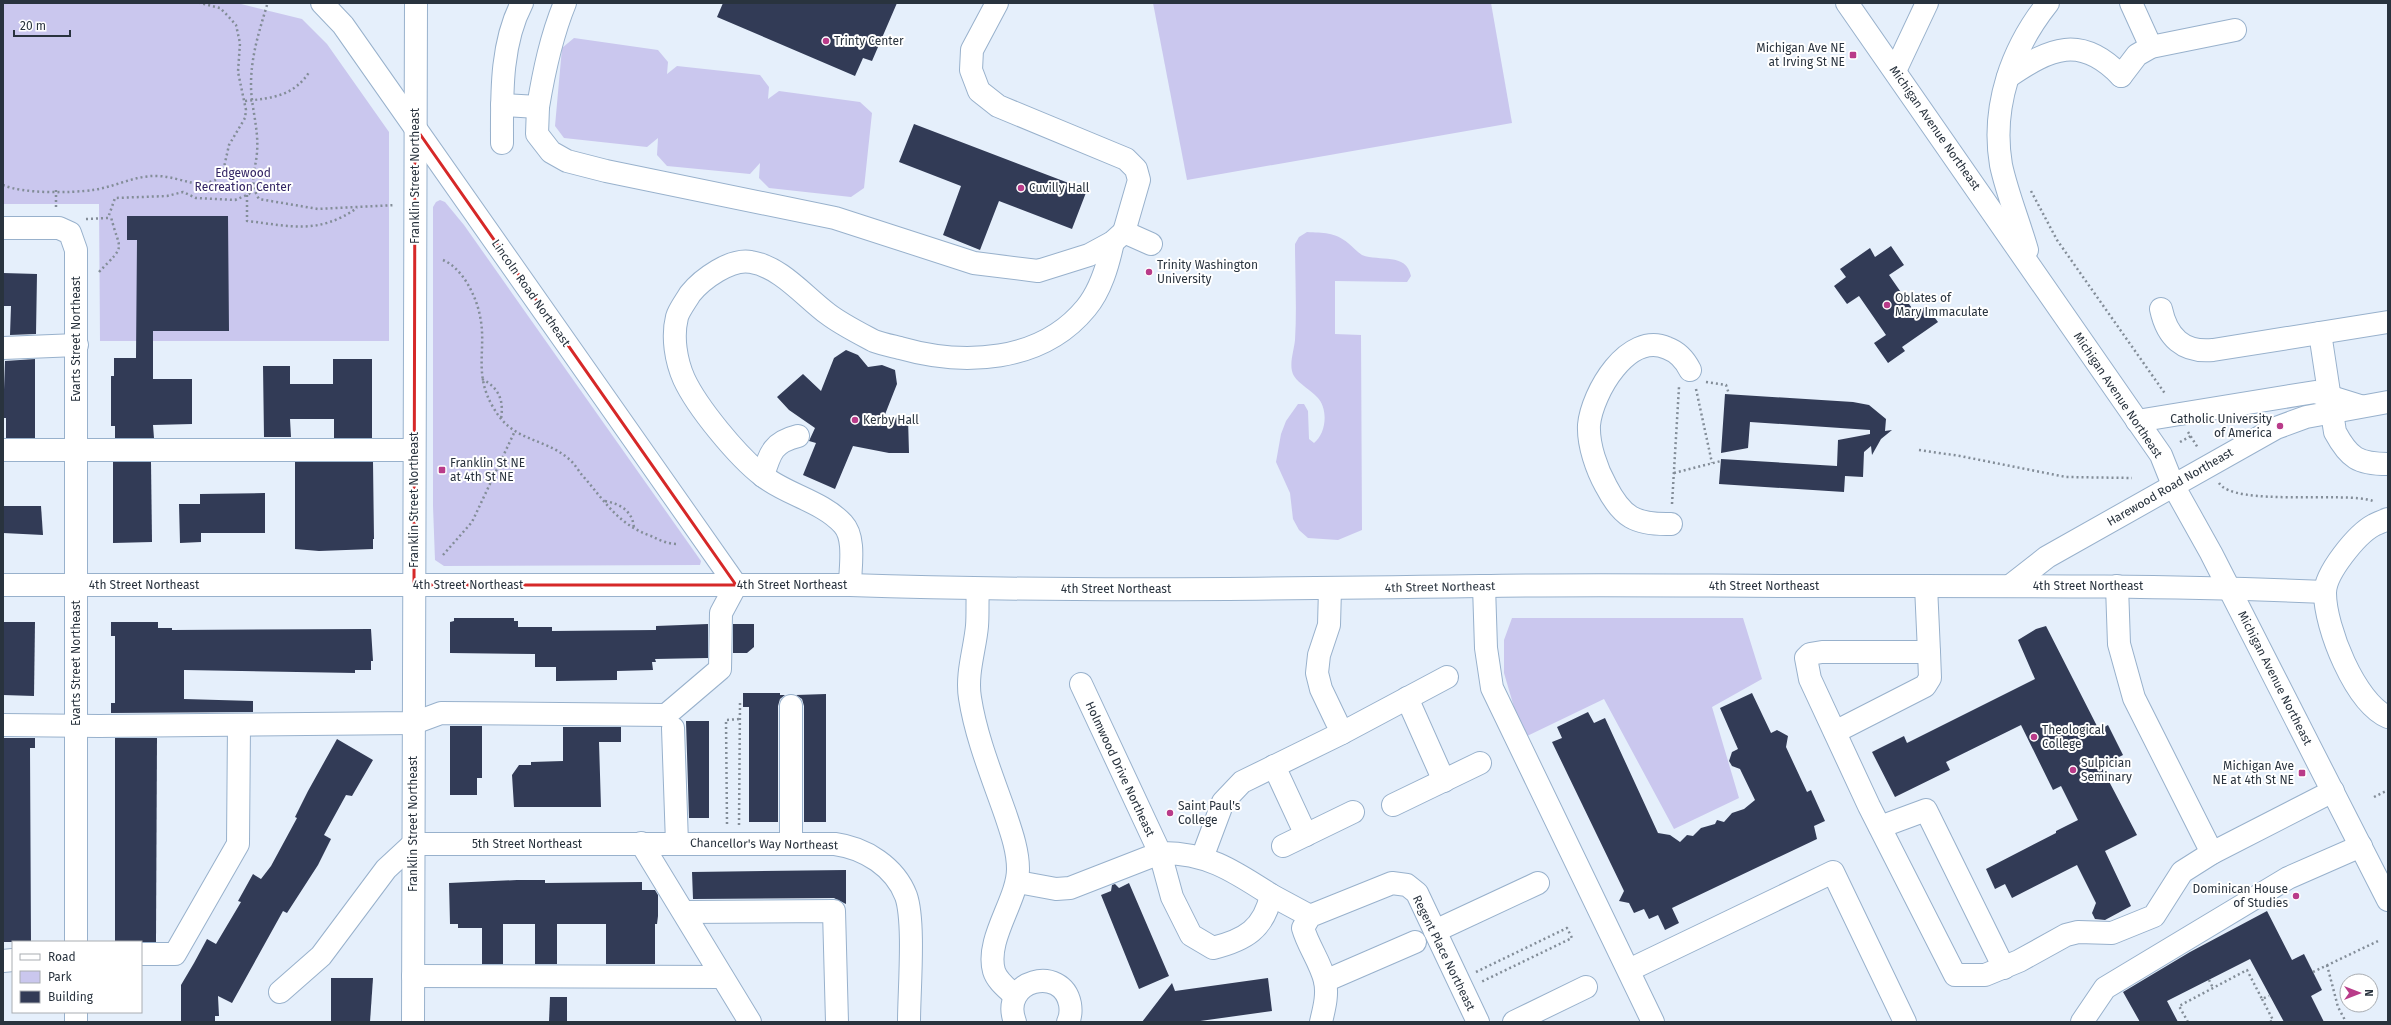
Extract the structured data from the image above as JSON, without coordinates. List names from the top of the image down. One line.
{"streets":{"street":["Michigan Avenue Northeast","Franklin Street Northeast","Lincoln Road Northeast","Evarts Street Northeast","Harewood Road Northeast","4th Street Northeast","Holmwood Drive Northeast","5th Street Northeast","Chancellor's Way Northeast","Regent Place Northeast"]},"crossings":[["Michigan Avenue Northeast","Harewood Road Northeast"],["Michigan Avenue Northeast","4th Street Northeast"],["Franklin Street Northeast","Lincoln Road Northeast"],["Franklin Street Northeast","4th Street Northeast"],["Franklin Street Northeast","5th Street Northeast"],["Lincoln Road Northeast","4th Street Northeast"],["Evarts Street Northeast","4th Street Northeast"],["Harewood Road Northeast","4th Street Northeast"],["5th Street Northeast","Chancellor's Way Northeast"]],"parks":["Edgewood Recreation Center"],"places":{"other":["Trinty Center","Cuvilly Hall","Trinity Washington University","Oblates of Mary Immaculate","Kerby Hall","Catholic University of America","Theological College","Sulpician Seminary","Saint Paul's College","Dominican House of Studies"],"transit":["Michigan Ave NE at Irving St NE","Franklin St NE at 4th St NE","Michigan Ave NE at 4th St NE"]},"legend":["Road","Park","Building"],"scale_bar":"20 m","north":"right"}
